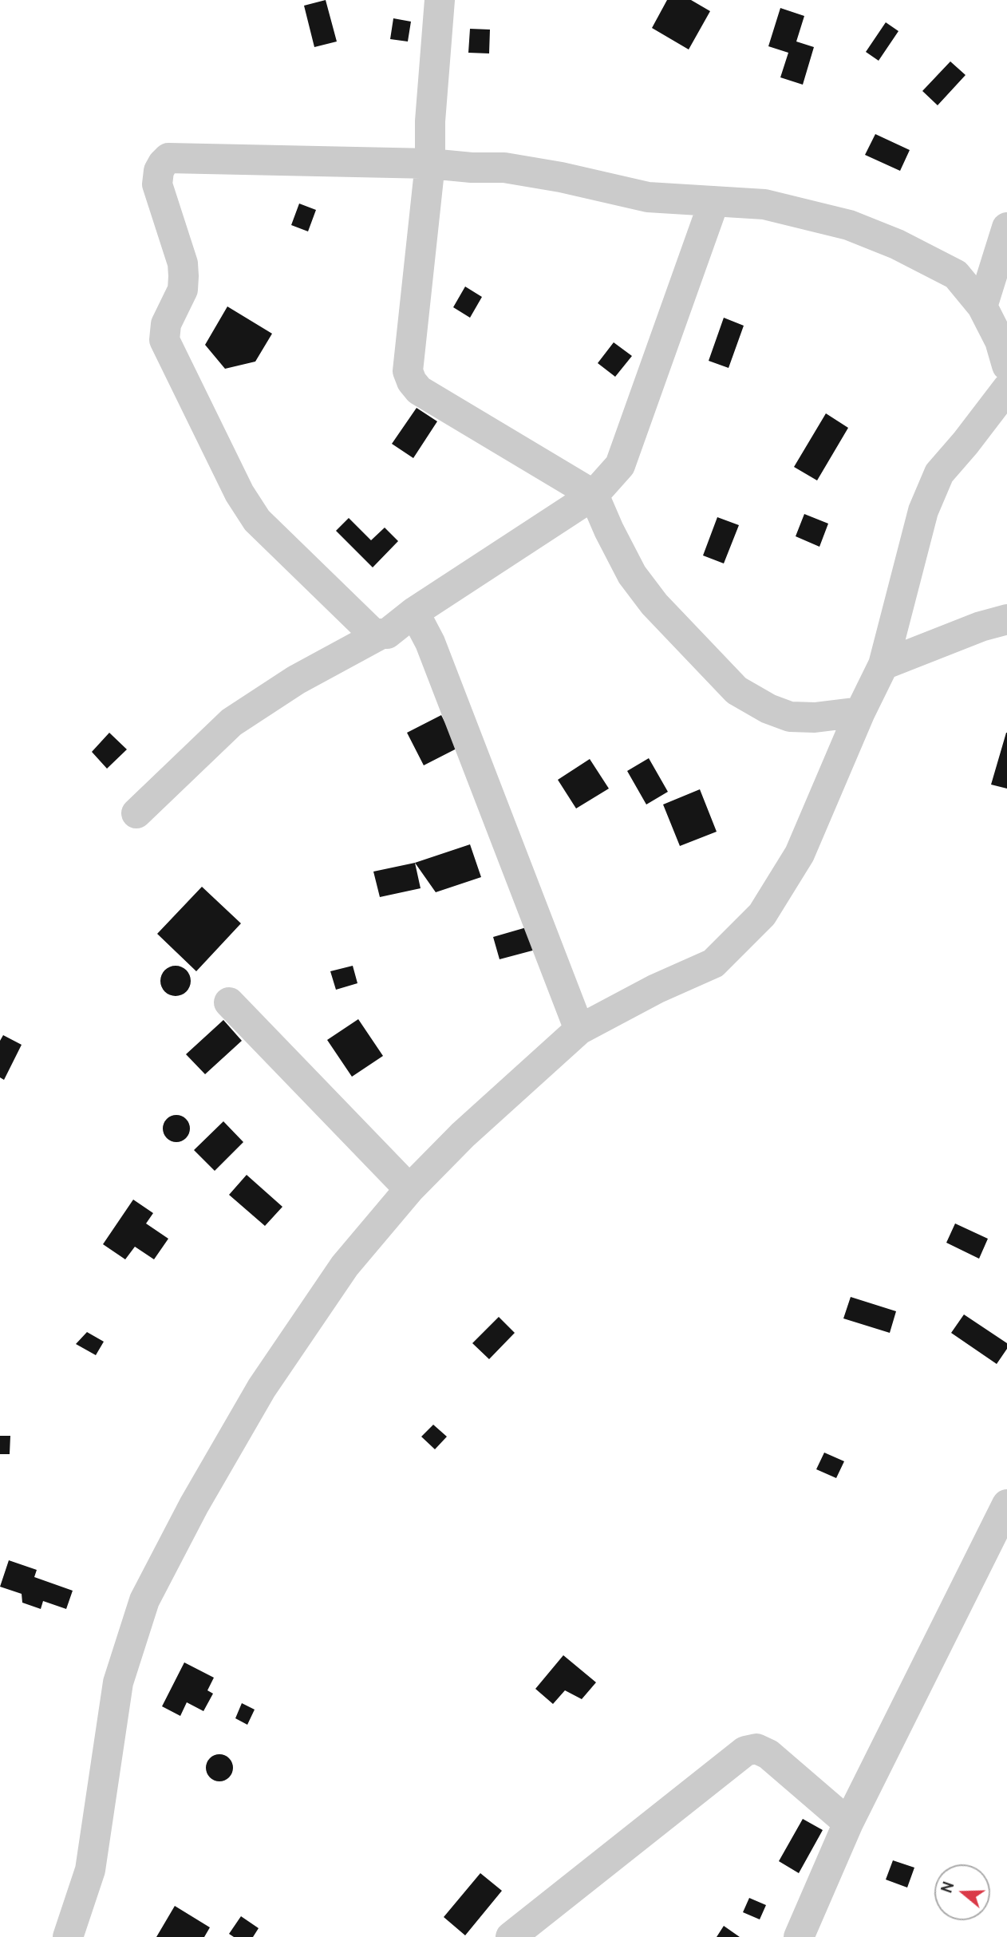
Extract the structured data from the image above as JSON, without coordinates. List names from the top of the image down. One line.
{"north":"left"}
